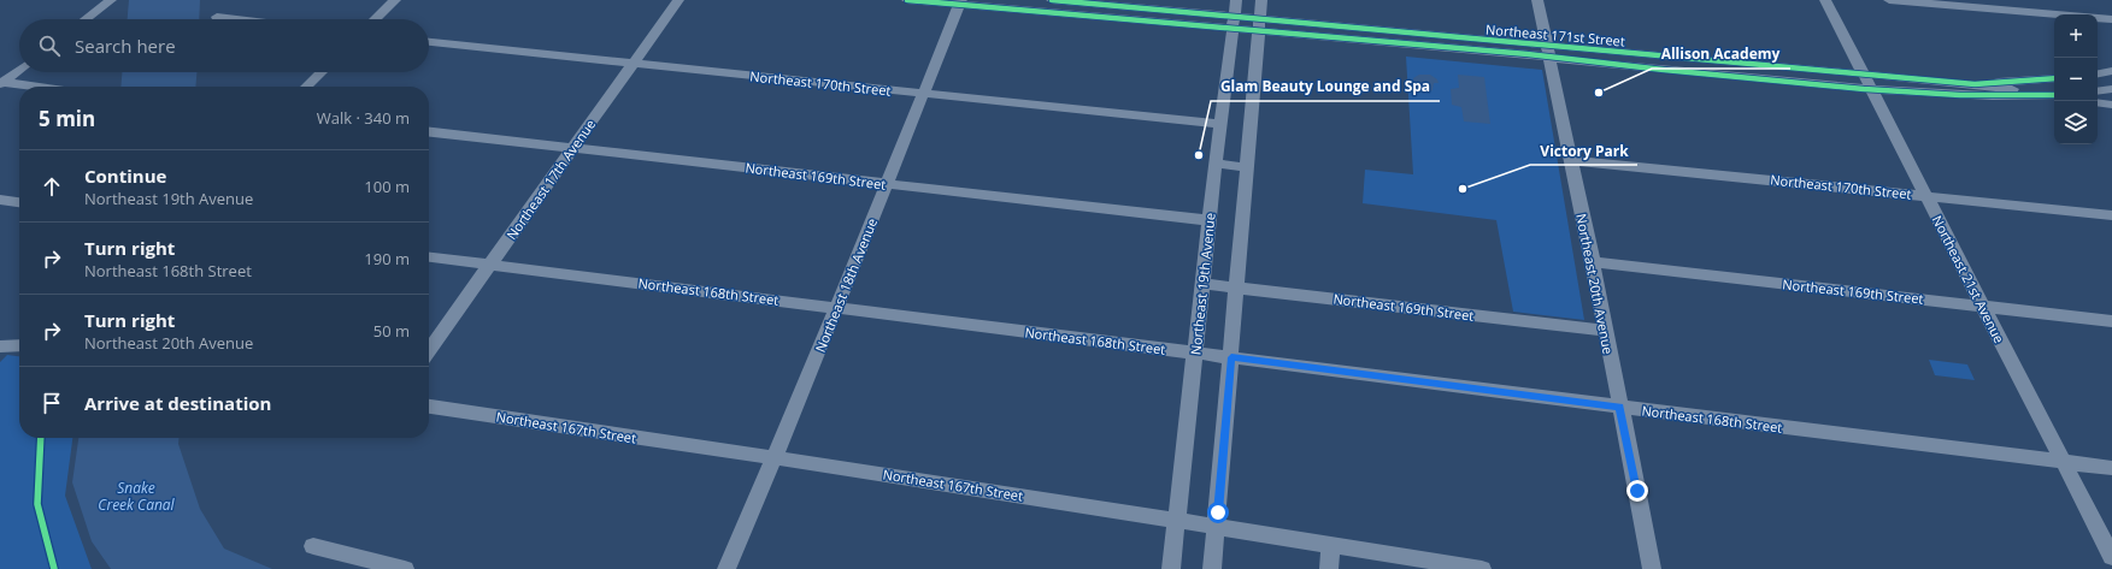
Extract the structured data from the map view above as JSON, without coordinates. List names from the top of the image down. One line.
{"streets":{"street":["Northeast 171st Street","Northeast 170th Street","Northeast 169th Street","Northeast 17th Avenue","Northeast 21st Avenue","Northeast 19th Avenue","Northeast 20th Avenue","Northeast 18th Avenue","Northeast 168th Street","Northeast 167th Street"]},"crossings":[["Northeast 171st Street","Northeast 21st Avenue"],["Northeast 171st Street","Northeast 19th Avenue"],["Northeast 171st Street","Northeast 20th Avenue"],["Northeast 171st Street","Northeast 18th Avenue"],["Northeast 170th Street","Northeast 17th Avenue"],["Northeast 170th Street","Northeast 21st Avenue"],["Northeast 170th Street","Northeast 19th Avenue"],["Northeast 170th Street","Northeast 20th Avenue"],["Northeast 170th Street","Northeast 18th Avenue"],["Northeast 169th Street","Northeast 17th Avenue"],["Northeast 169th Street","Northeast 21st Avenue"],["Northeast 169th Street","Northeast 19th Avenue"],["Northeast 169th Street","Northeast 20th Avenue"],["Northeast 169th Street","Northeast 18th Avenue"],["Northeast 17th Avenue","Northeast 168th Street"],["Northeast 21st Avenue","Northeast 168th Street"],["Northeast 19th Avenue","Northeast 168th Street"],["Northeast 19th Avenue","Northeast 167th Street"],["Northeast 20th Avenue","Northeast 168th Street"],["Northeast 18th Avenue","Northeast 168th Street"],["Northeast 18th Avenue","Northeast 167th Street"]],"water":["Snake Creek Canal"],"places":["Allison Academy","Glam Beauty Lounge and Spa","Victory Park"],"page":{"map_buttons":["+","−"],"search":"Search here","heading":["5 min","Walk · 340 m"],"list":[["Continue","Northeast 19th Avenue","100 m"],["Turn right","Northeast 168th Street","190 m"],["Turn right","Northeast 20th Avenue","50 m"],"Arrive at destination"]}}
